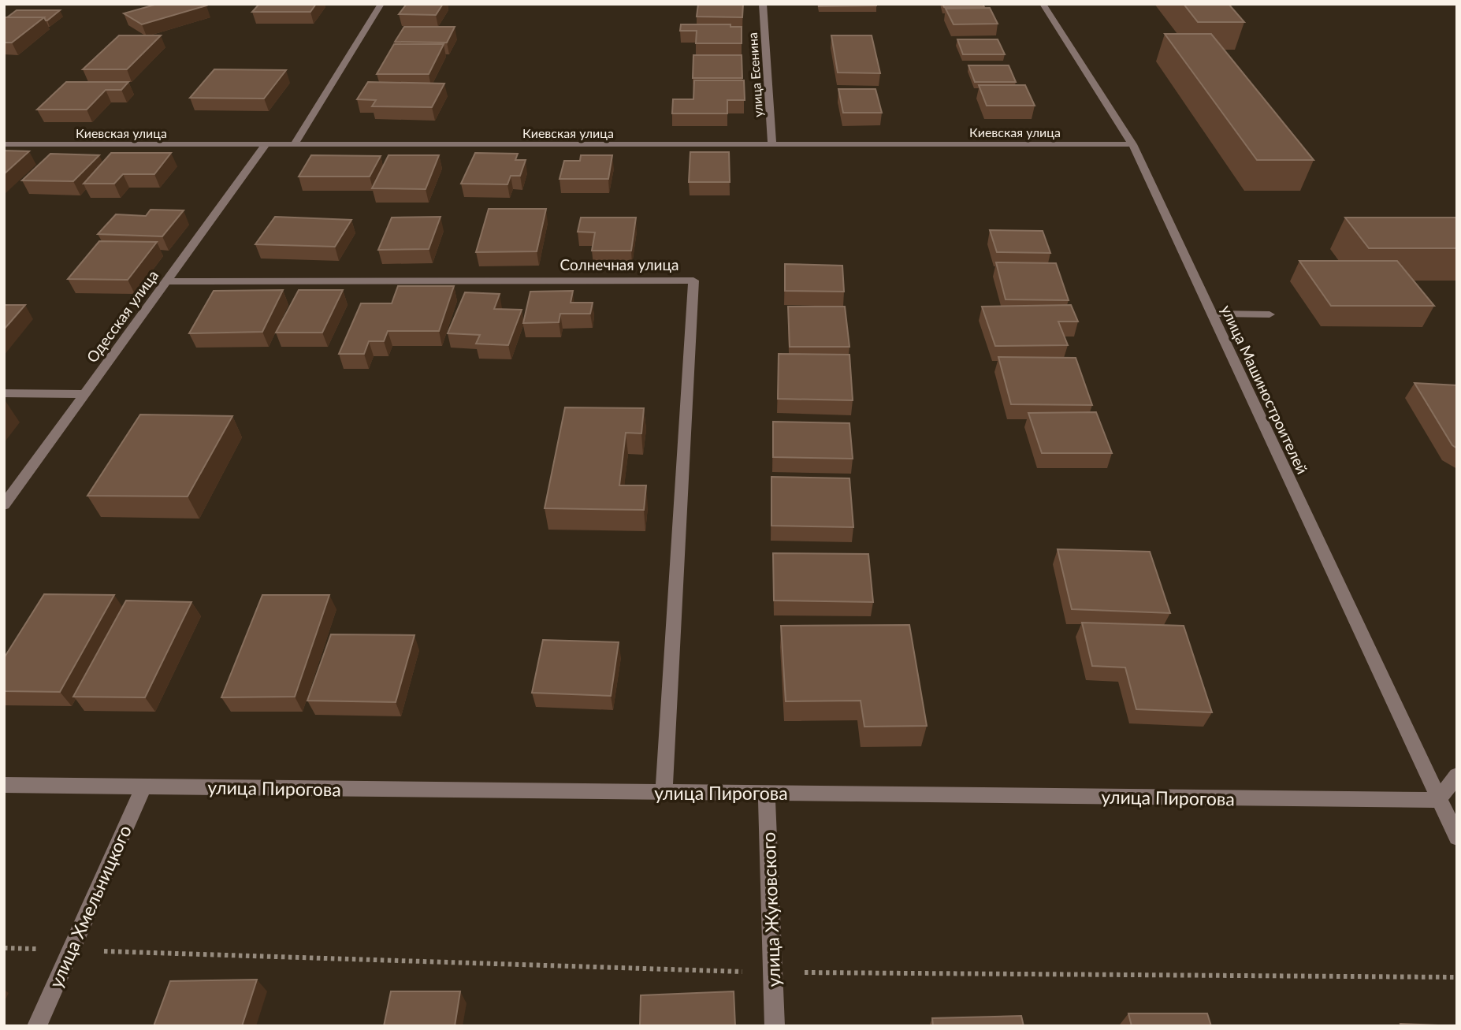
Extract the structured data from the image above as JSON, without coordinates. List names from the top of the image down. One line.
{"streets":{"street":["улица Есенина","Киевская улица","Солнечная улица","Одесская улица","улица Машиностроителей","улица Пирогова","улица Хмельницкого","улица Жуковского"]},"crossings":[["улица Есенина","Киевская улица"],["Киевская улица","Одесская улица"],["Киевская улица","улица Машиностроителей"],["Солнечная улица","Одесская улица"],["Солнечная улица","улица Пирогова"],["улица Машиностроителей","улица Пирогова"],["улица Пирогова","улица Хмельницкого"],["улица Пирогова","улица Жуковского"]]}
